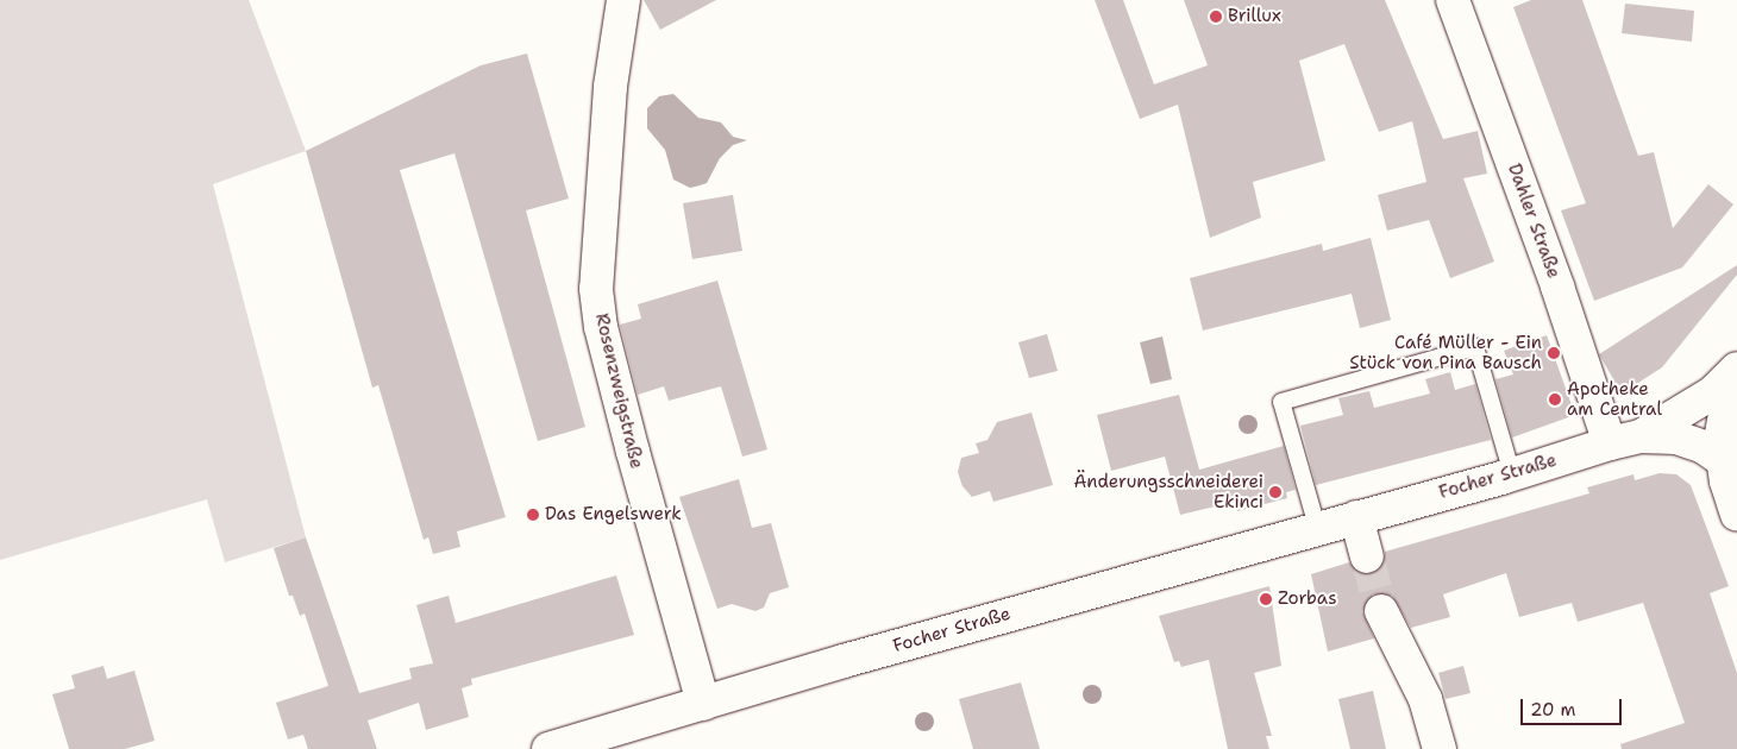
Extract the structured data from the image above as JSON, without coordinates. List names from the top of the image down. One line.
{"streets":{"main road":["Dahler Straße","Rosenzweigstraße","Focher Straße"]},"crossings":[["Dahler Straße","Focher Straße"],["Rosenzweigstraße","Focher Straße"]],"places":["Brillux","Café Müller - Ein Stück von Pina Bausch","Apotheke am Central","Änderungsschneiderei Ekinci","Das Engelswerk","Zorbas"],"scale_bar":"20 m"}
